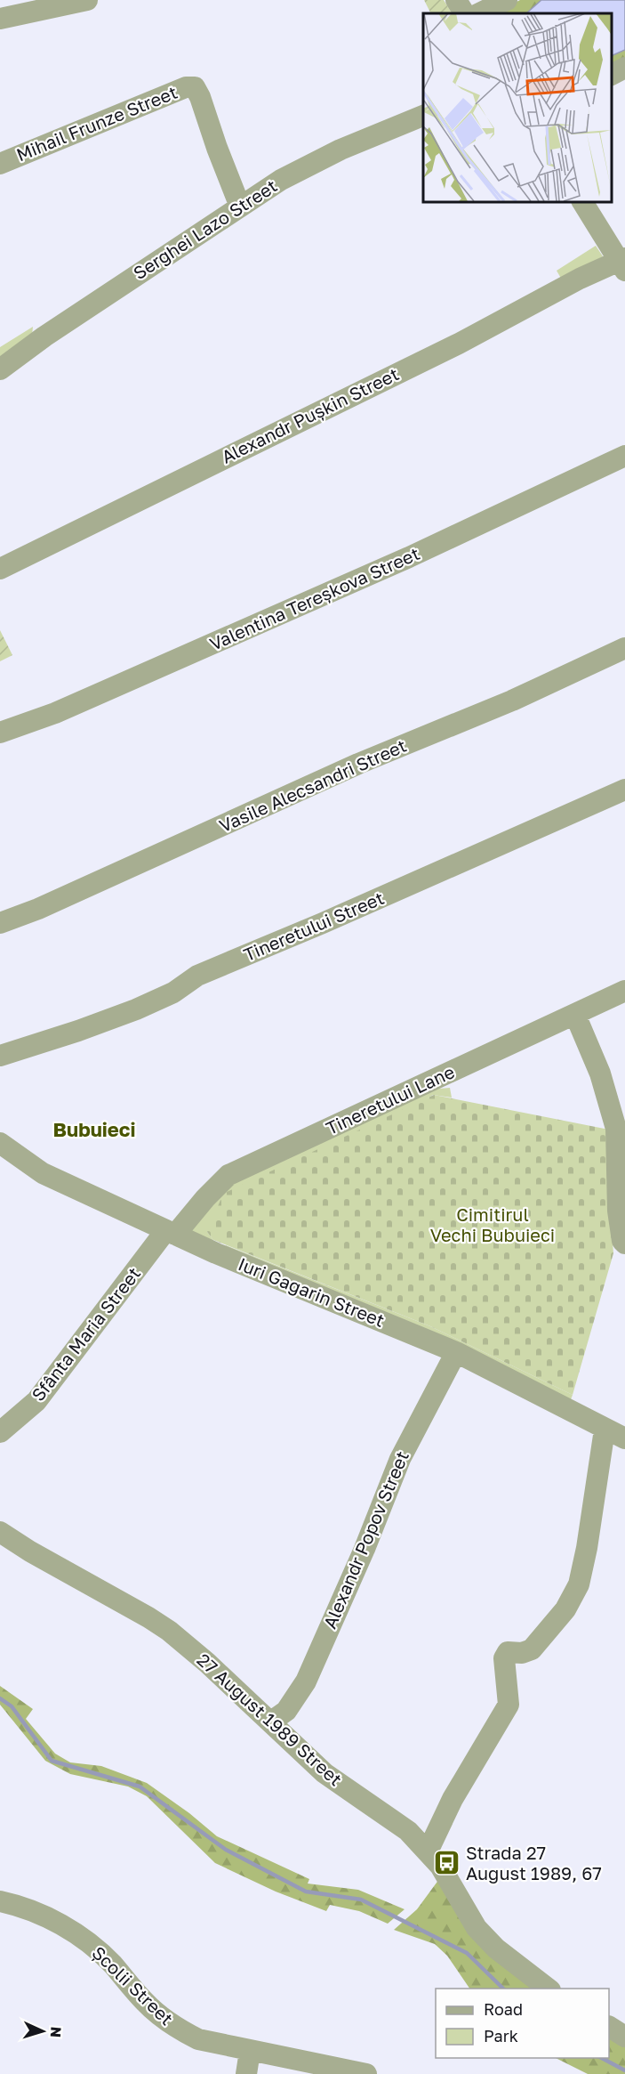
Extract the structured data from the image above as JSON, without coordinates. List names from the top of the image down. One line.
{"streets":{"street":["Mihail Frunze Street","Serghei Lazo Street","Alexandr Pușkin Street","Valentina Tereșkova Street","Vasile Alecsandri Street","Tineretului Street","Tineretului Lane","Iuri Gagarin Street","Sfânta Maria Street","Alexandr Popov Street","27 August 1989 Street","Școlii Street"]},"crossings":[["Mihail Frunze Street","Serghei Lazo Street"],["Tineretului Lane","Iuri Gagarin Street"],["Tineretului Lane","Sfânta Maria Street"],["Iuri Gagarin Street","Sfânta Maria Street"],["Iuri Gagarin Street","Alexandr Popov Street"],["Alexandr Popov Street","27 August 1989 Street"]],"districts":["Bubuieci"],"parks":["Cimitirul Vechi Bubuieci"],"places":{"bus stop":["Strada 27 August 1989, 67"]},"legend":["Road","Park"],"north":"right"}
